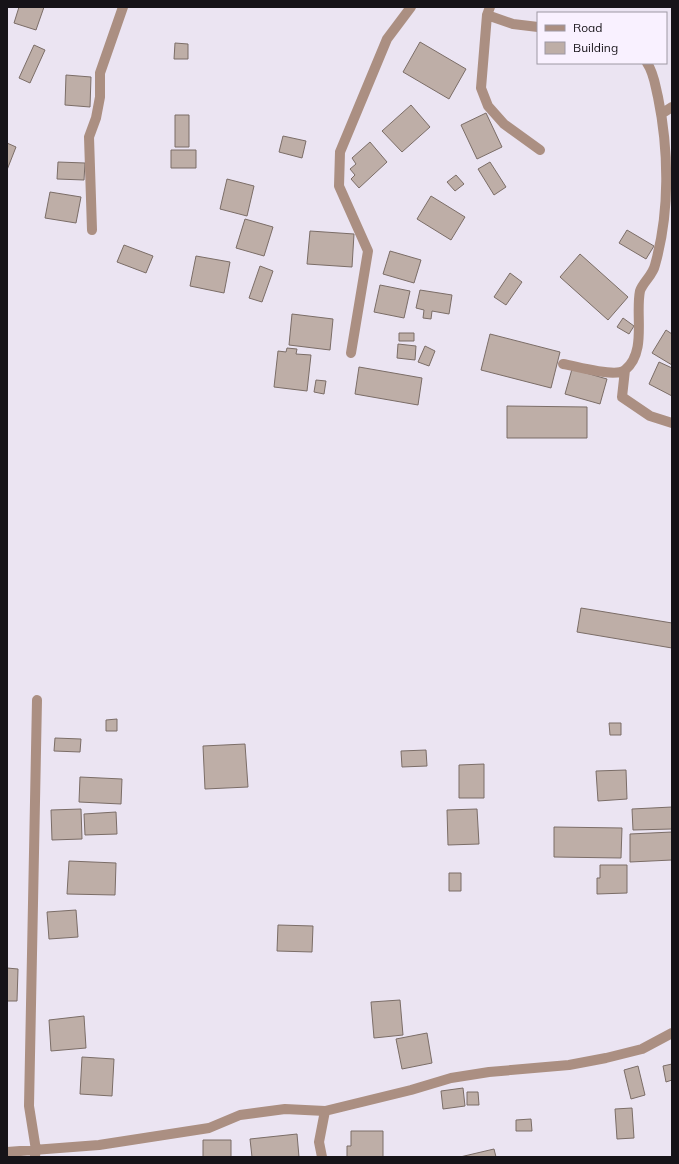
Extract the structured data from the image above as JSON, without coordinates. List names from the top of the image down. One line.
{"legend":["Road","Building"]}
